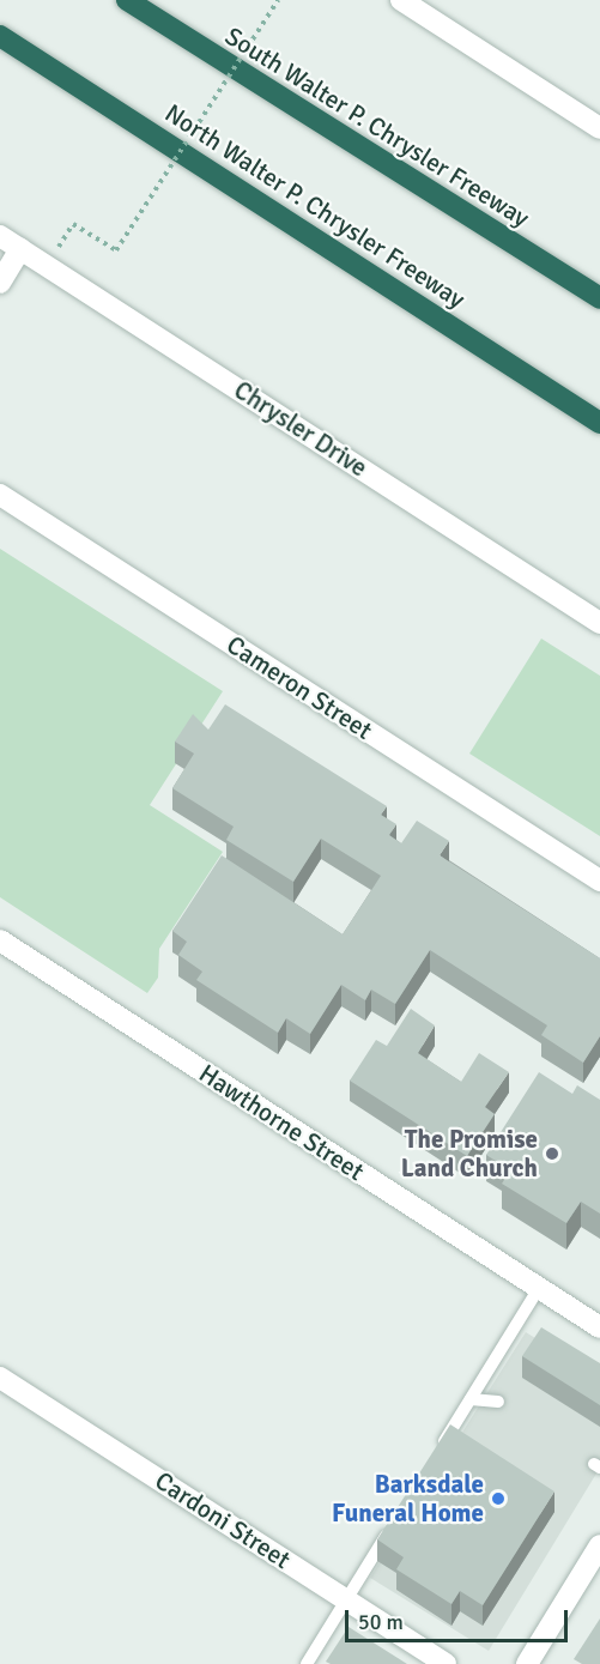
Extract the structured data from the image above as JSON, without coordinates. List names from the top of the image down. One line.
{"streets":{"highway":["South Walter P. Chrysler Freeway","North Walter P. Chrysler Freeway"],"street":["Chrysler Drive","Cameron Street","Hawthorne Street","Cardoni Street"]},"places":["The Promise Land Church","Barksdale Funeral Home"],"scale_bar":"50 m"}
